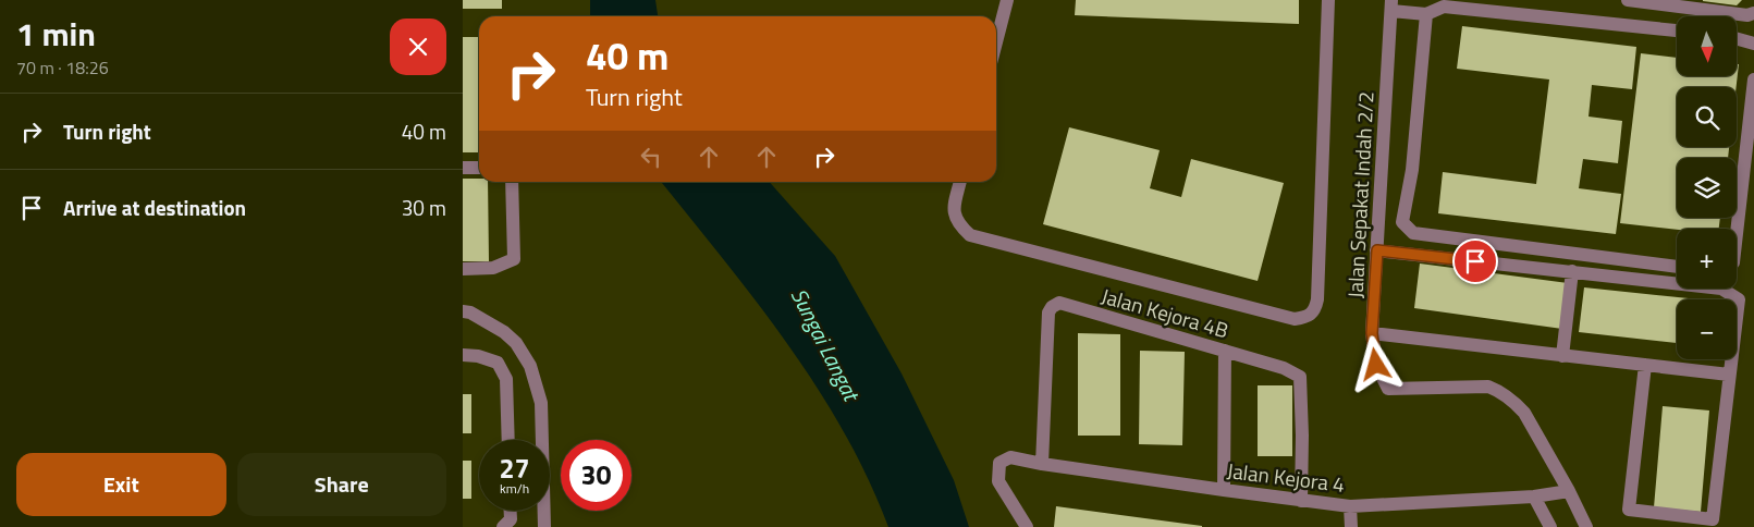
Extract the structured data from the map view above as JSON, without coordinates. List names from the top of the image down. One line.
{"streets":{"street":["Jalan Sepakat Indah 2/2","Jalan Kejora 4B","Jalan Kejora 4"]},"crossings":[["Jalan Sepakat Indah 2/2","Jalan Kejora 4"],["Jalan Kejora 4B","Jalan Kejora 4"]],"water":["Sungai Langat"],"north":"bottom","page":{"heading":["1 min","70 m · 18:26"],"map_buttons":["+","−"],"turn":["40 m","Turn right"],"list":[{"name":"Turn right","value":"40 m"},{"name":"Arrive at destination","value":"30 m"}],"speed":"27 km/h","limit":"30","buttons":["Exit","Share"]}}
